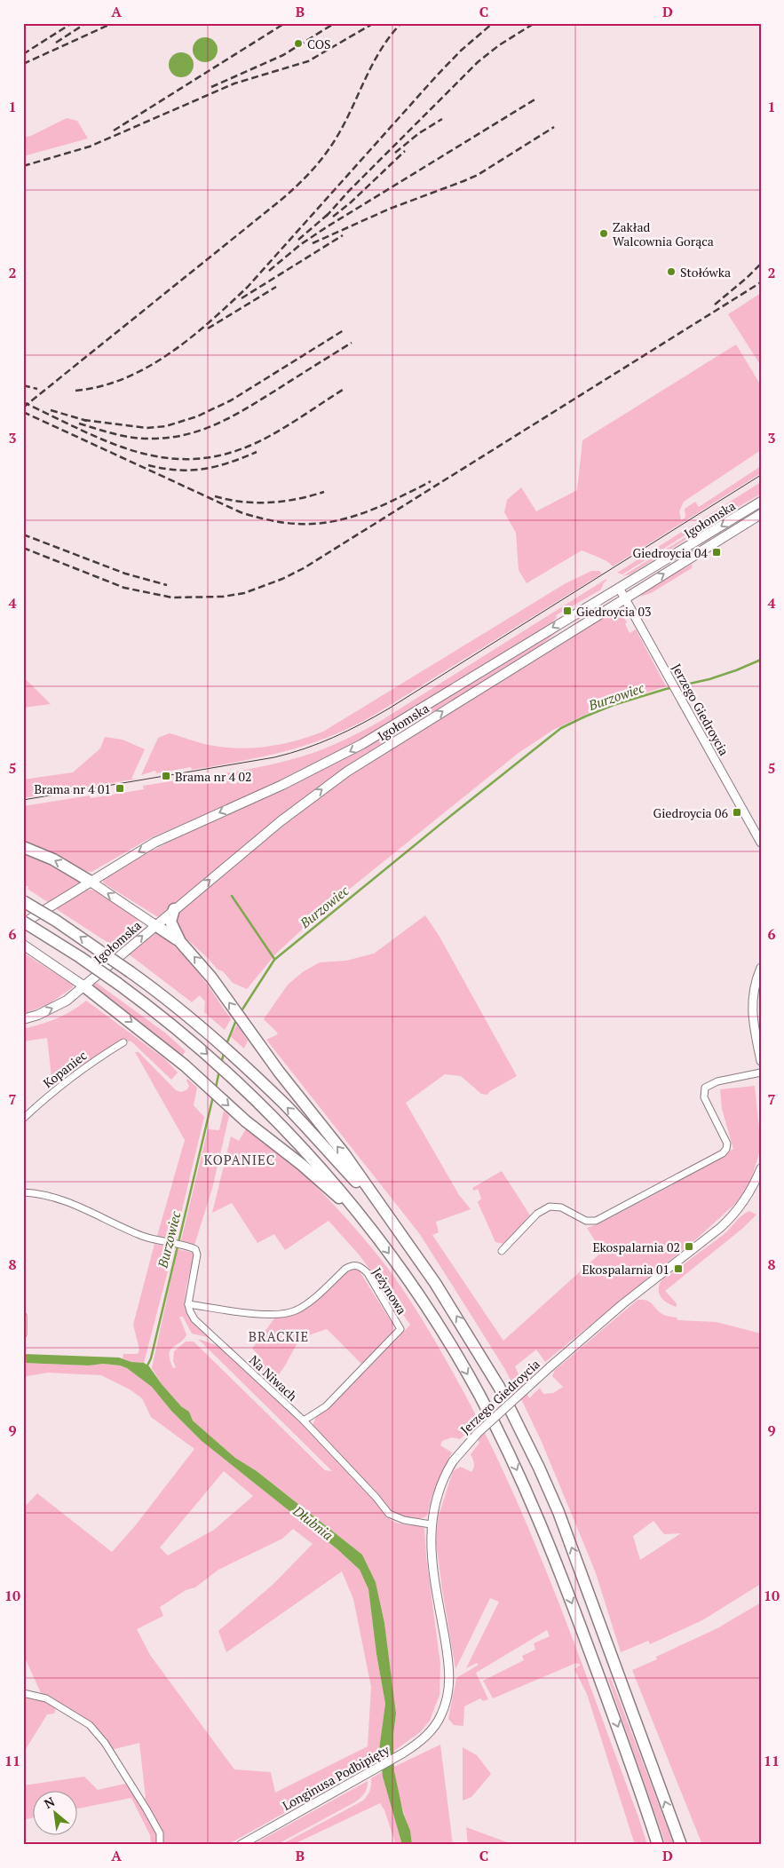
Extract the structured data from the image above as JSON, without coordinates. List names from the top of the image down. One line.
{"streets":{"main road":["Igołomska"],"street":["Jerzego Giedroycia","Kopaniec","Jeżynowa","Na Niwach","Longinusa Podbipięty"]},"crossings":[["Igołomska","Jerzego Giedroycia"],["Jerzego Giedroycia","Na Niwach"],["Jerzego Giedroycia","Longinusa Podbipięty"],["Jeżynowa","Na Niwach"]],"districts":["KOPANIEC","BRACKIE"],"water":["Burzowiec","Dłubnia"],"places":{"other":["COS","Zakład Walcownia Gorąca","Stołówka"],"transit":["Giedroycia 04","Giedroycia 03","Brama nr 4 02","Brama nr 4 01","Giedroycia 06","Ekospalarnia 02","Ekospalarnia 01"]},"north":"top left","grid":{"columns":["A","B","C","D"],"rows":["1","2","3","4","5","6","7","8","9","10","11"]}}
